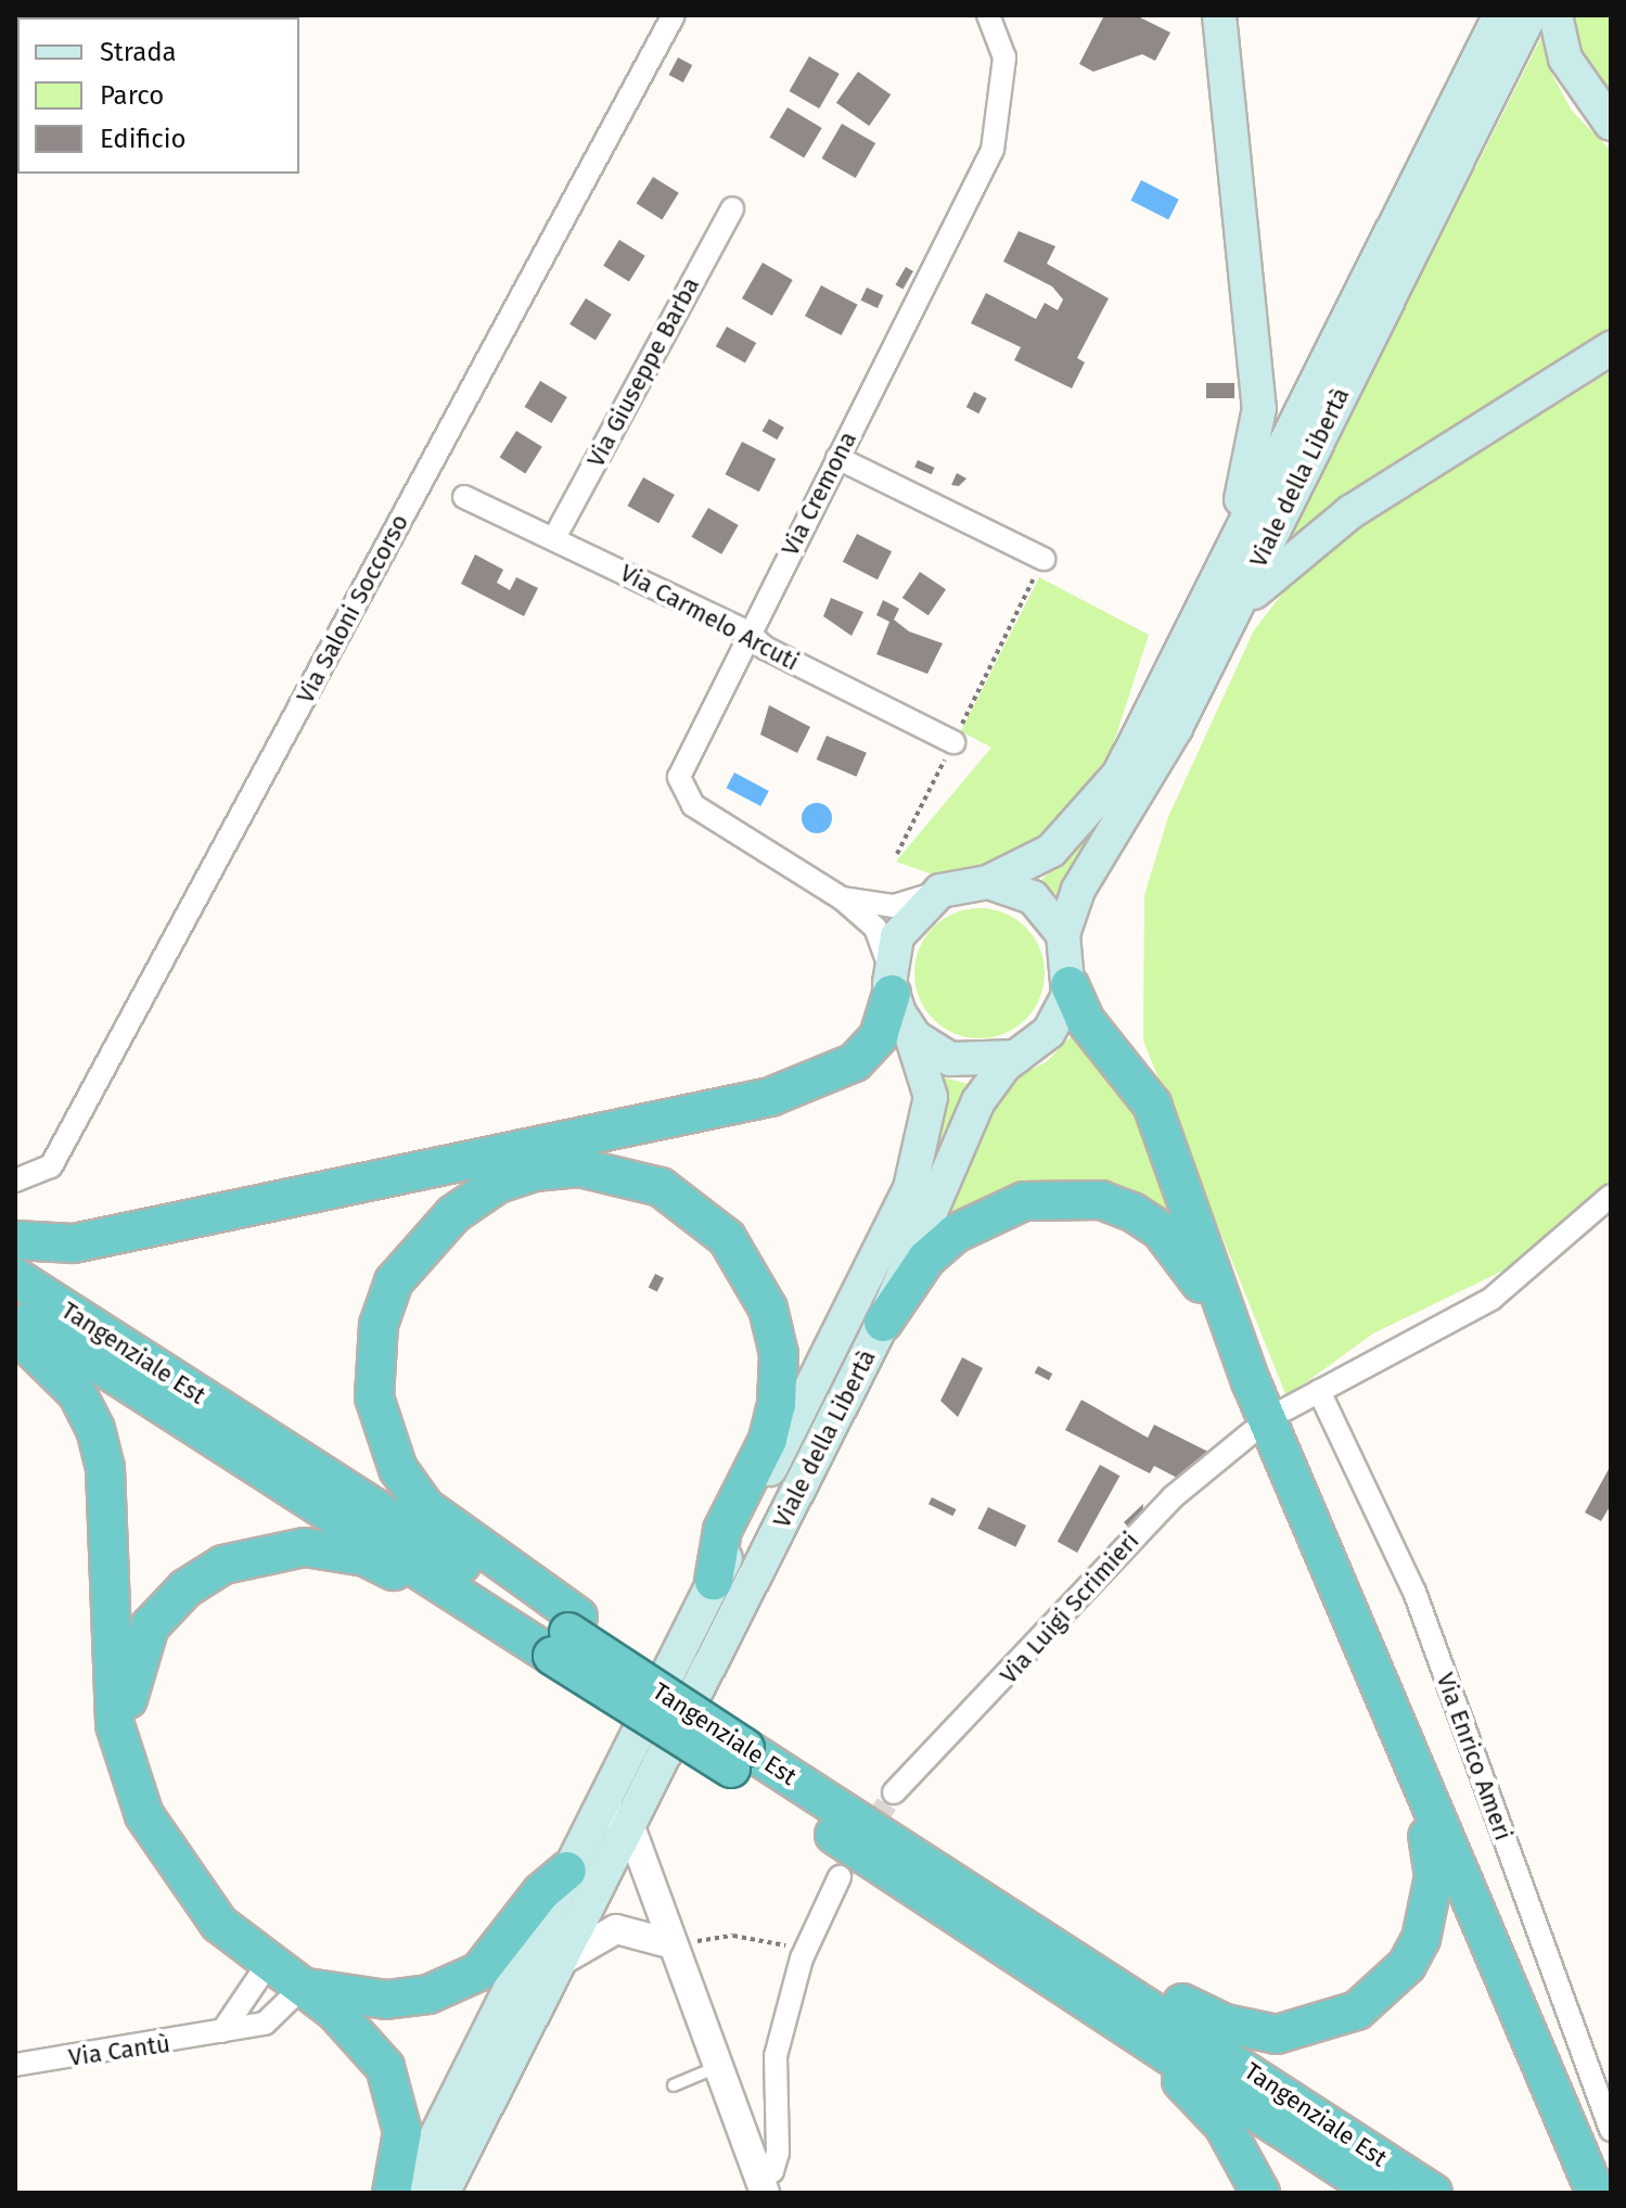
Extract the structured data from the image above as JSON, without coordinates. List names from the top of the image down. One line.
{"streets":{"highway":["Tangenziale Est"],"main road":["Viale della Libertà"],"street":["Via Giuseppe Barba","Via Cremona","Via Saloni Soccorso","Via Carmelo Arcuti","Via Luigi Scrimieri","Via Enrico Ameri","Via Cantù"]},"crossings":[["Via Giuseppe Barba","Via Carmelo Arcuti"],["Viale della Libertà","Via Cremona"],["Via Cremona","Via Carmelo Arcuti"]],"legend":["Strada","Parco","Edificio"]}
